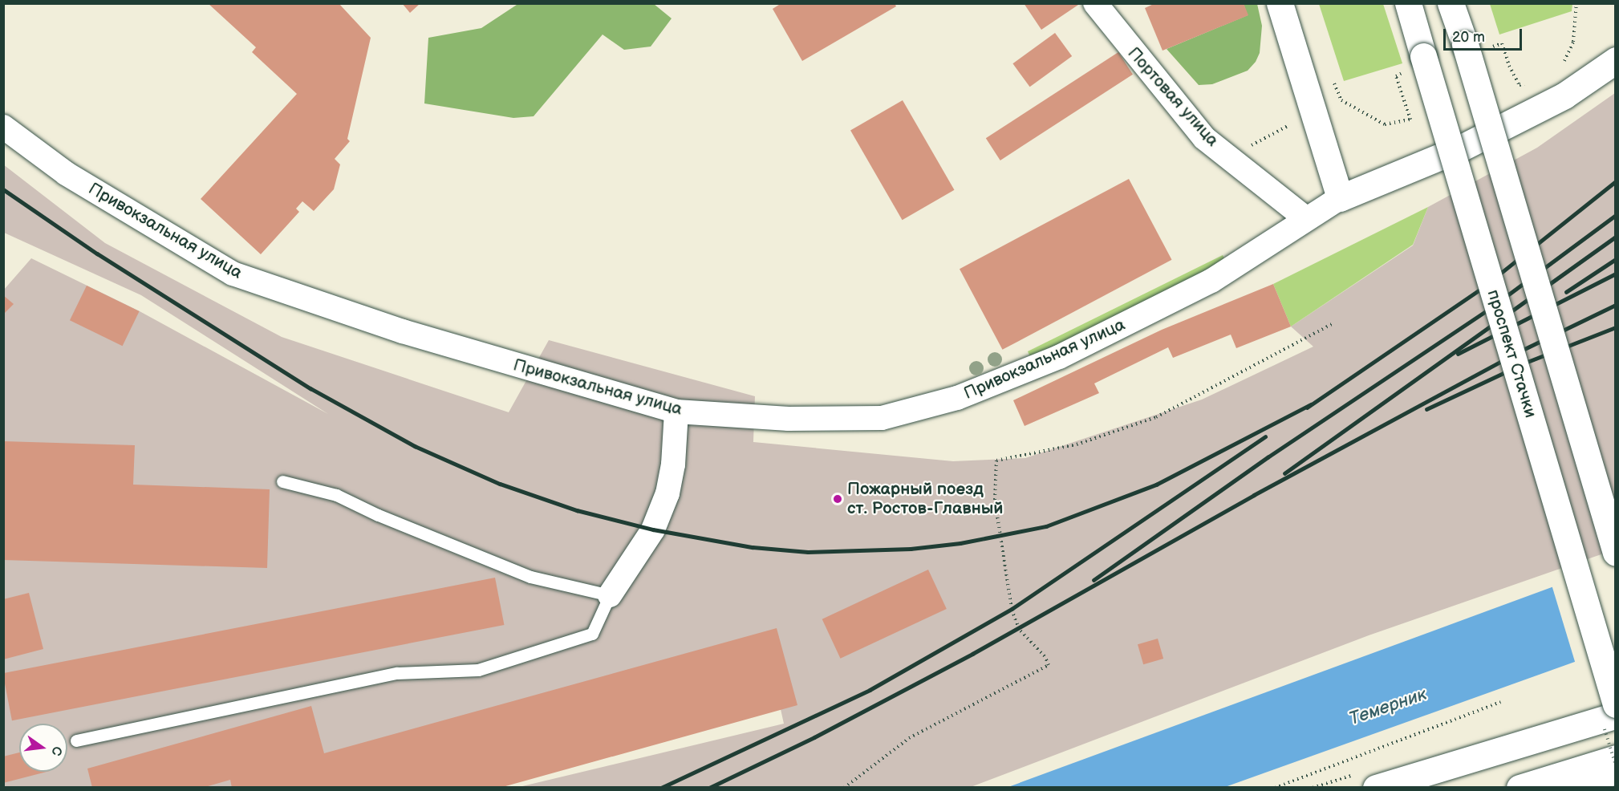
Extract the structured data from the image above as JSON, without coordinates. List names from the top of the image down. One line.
{"streets":{"main road":["проспект Стачки"],"street":["Портовая улица","Привокзальная улица"]},"crossings":[["Портовая улица","Привокзальная улица"]],"water":["Темерник"],"places":["Пожарный поезд ст. Ростов-Главный"],"scale_bar":"20 m","north":"right"}
